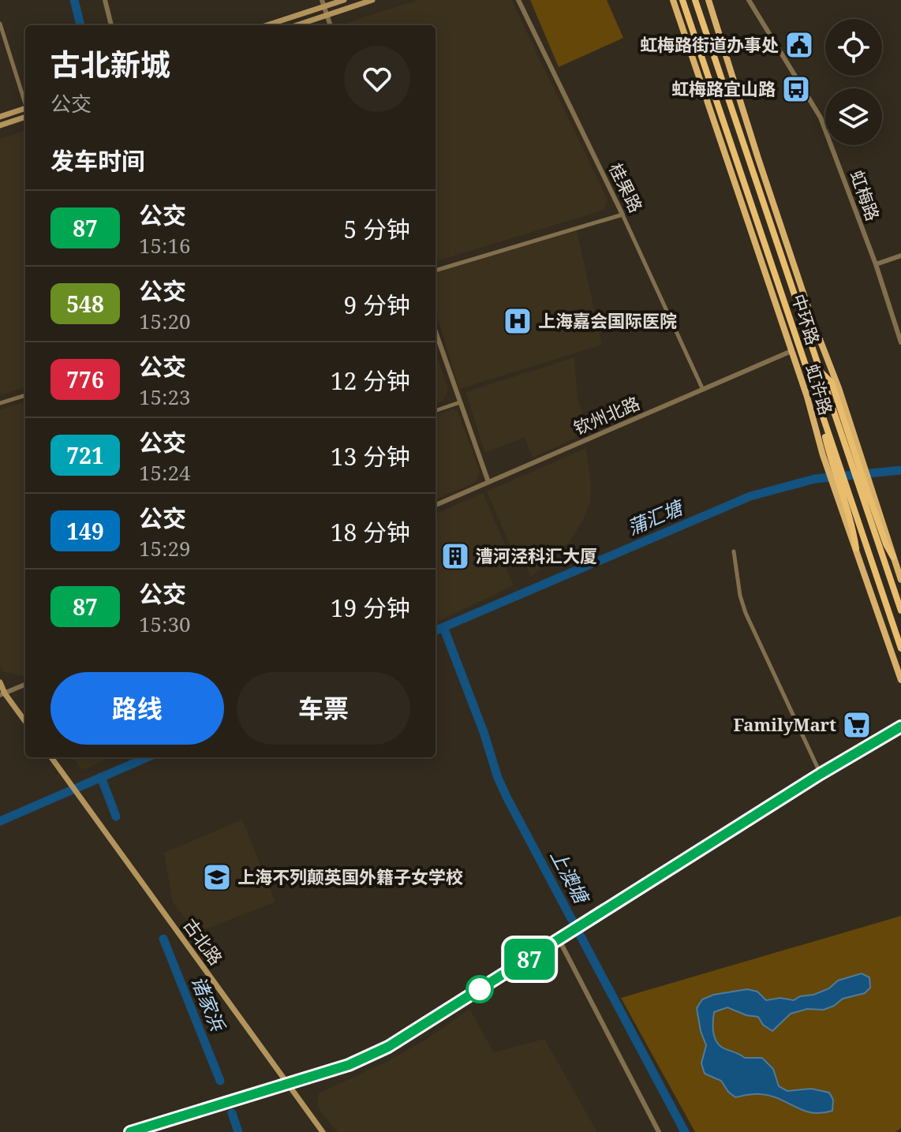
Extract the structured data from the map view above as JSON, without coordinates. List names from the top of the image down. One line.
{"streets":{"highway":["中环路"],"main road":["虹许路","古北路"],"street":["桂果路","虹梅路","钦州北路"]},"crossings":[["桂果路","钦州北路"],["中环路","虹许路"],["虹许路","钦州北路"]],"water":["蒲汇塘","上澳塘","诸家浜"],"places":{"public building":["虹梅路街道办事处"],"bus stop":["虹梅路宜山路"],"hospital":["上海嘉会国际医院"],"building":["漕河泾科汇大厦"],"supermarket":["FamilyMart"],"school or university":["上海不列颠英国外籍子女学校"]},"lines":["bus line 87"],"page":{"on_map":"87","heading":[["古北新城","公交"],"发车时间"],"list":[{"mark":"87","name":"公交","note":"15:16","value":"5 分钟"},{"mark":"548","name":"公交","note":"15:20","value":"9 分钟"},{"mark":"776","name":"公交","note":"15:23","value":"12 分钟"},{"mark":"721","name":"公交","note":"15:24","value":"13 分钟"},{"mark":"149","name":"公交","note":"15:29","value":"18 分钟"},{"mark":"87","name":"公交","note":"15:30","value":"19 分钟"}],"buttons":["路线","车票"]}}
